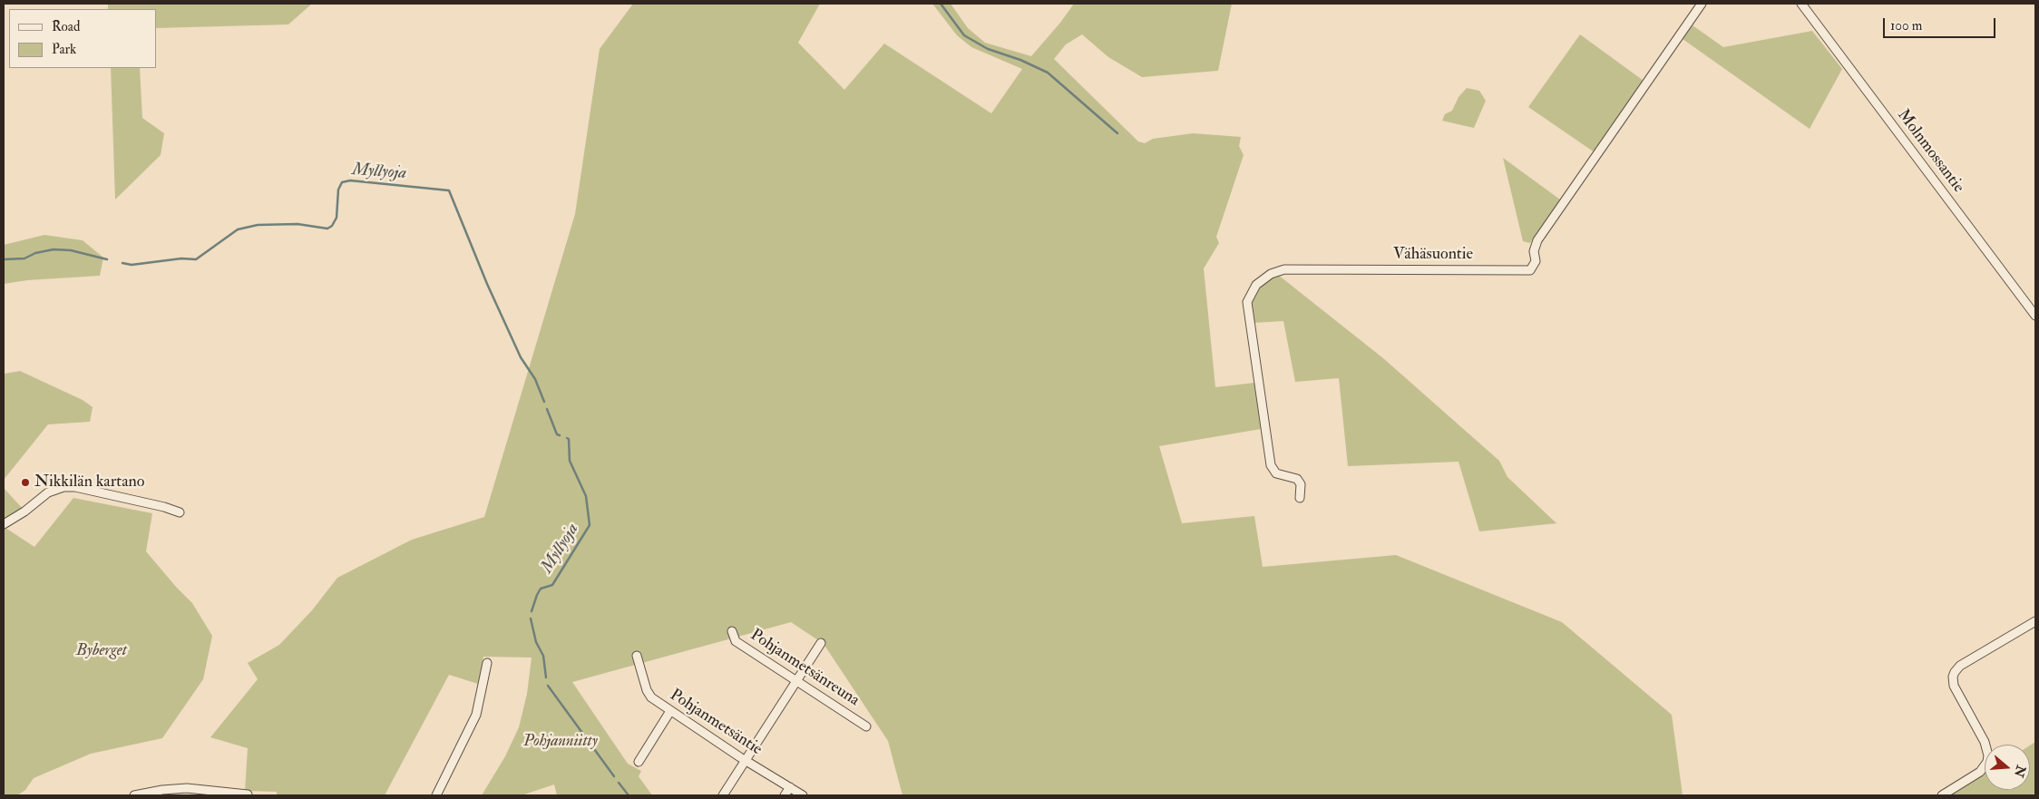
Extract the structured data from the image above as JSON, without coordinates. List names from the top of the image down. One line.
{"streets":{"street":["Molnmossantie","Vähäsuontie","Pohjanmetsänreuna","Pohjanmetsäntie"]},"water":["Myllyoja"],"parks":["Byberget","Pohjanniitty"],"places":["Nikkilän kartano"],"legend":["Road","Park"],"scale_bar":"100 m","north":"right"}
